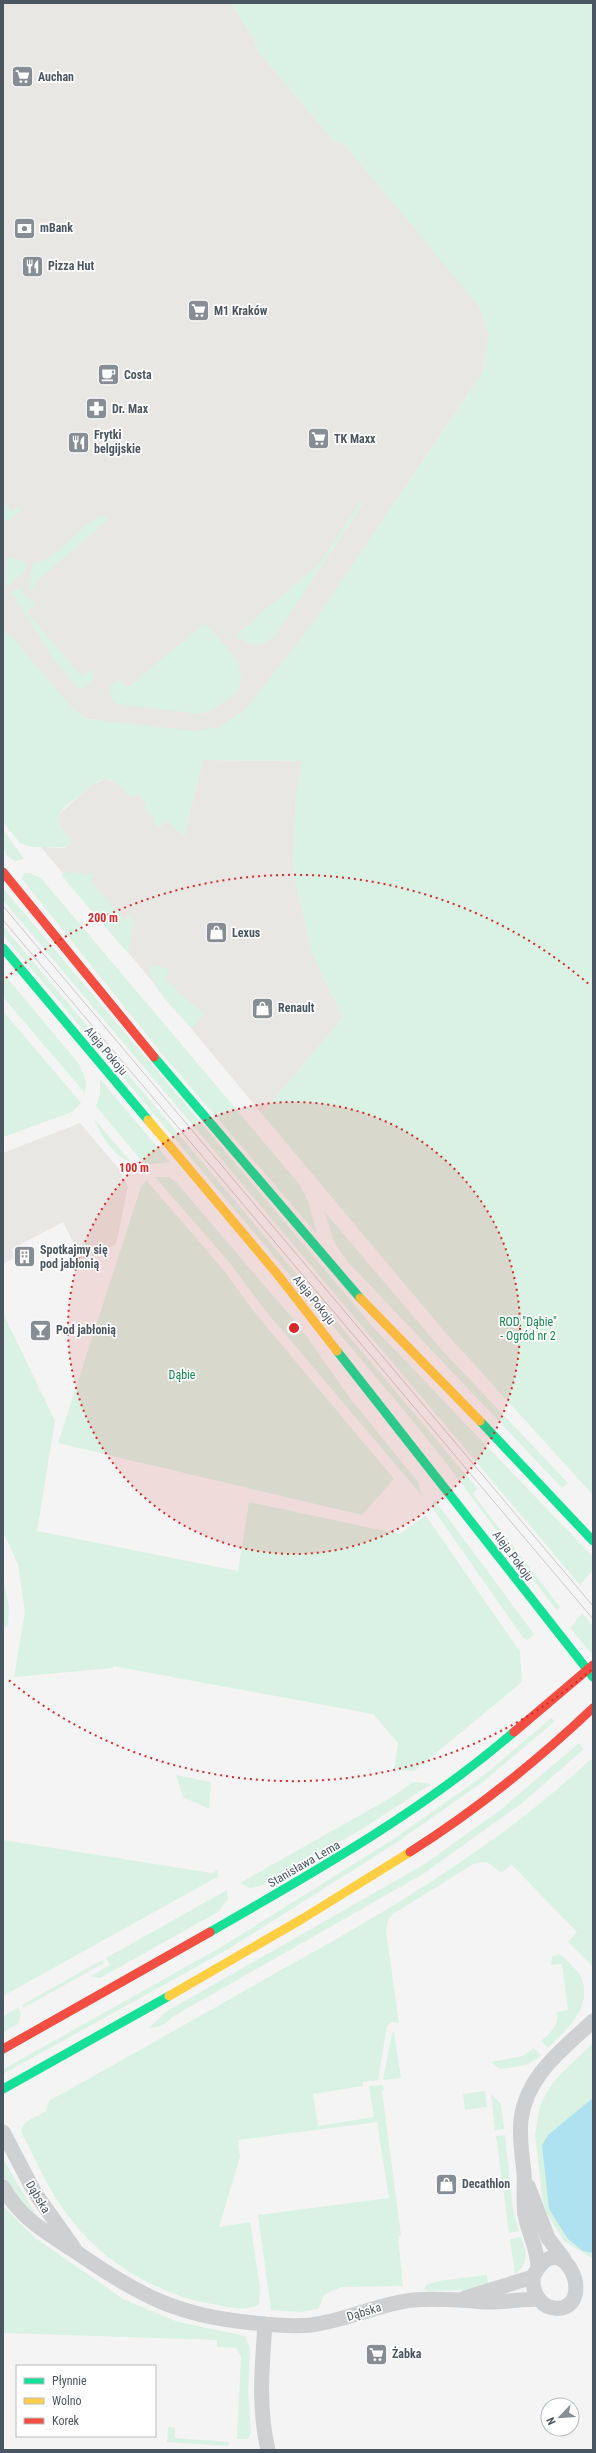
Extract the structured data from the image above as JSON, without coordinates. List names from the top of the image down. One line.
{"streets":{"main road":["Aleja Pokoju","Stanisława Lema"],"street":["Dąbska"]},"crossings":[["Aleja Pokoju","Stanisława Lema"]],"parks":["ROD \"Dąbie\" - Ogród nr 2","Dąbie"],"places":{"supermarket":["Auchan","M1 Kraków","TK Maxx","Żabka"],"bank":["mBank"],"restaurant":["Pizza Hut","Frytki belgijskie"],"cafe":["Costa"],"pharmacy":["Dr. Max"],"shop":["Lexus","Renault","Decathlon"],"building":["Spotkajmy się pod jabłonią"],"bar":["Pod jabłonią"]},"legend":["Płynnie","Wolno","Korek"],"north":"bottom left","rings":["200 m","100 m"]}
